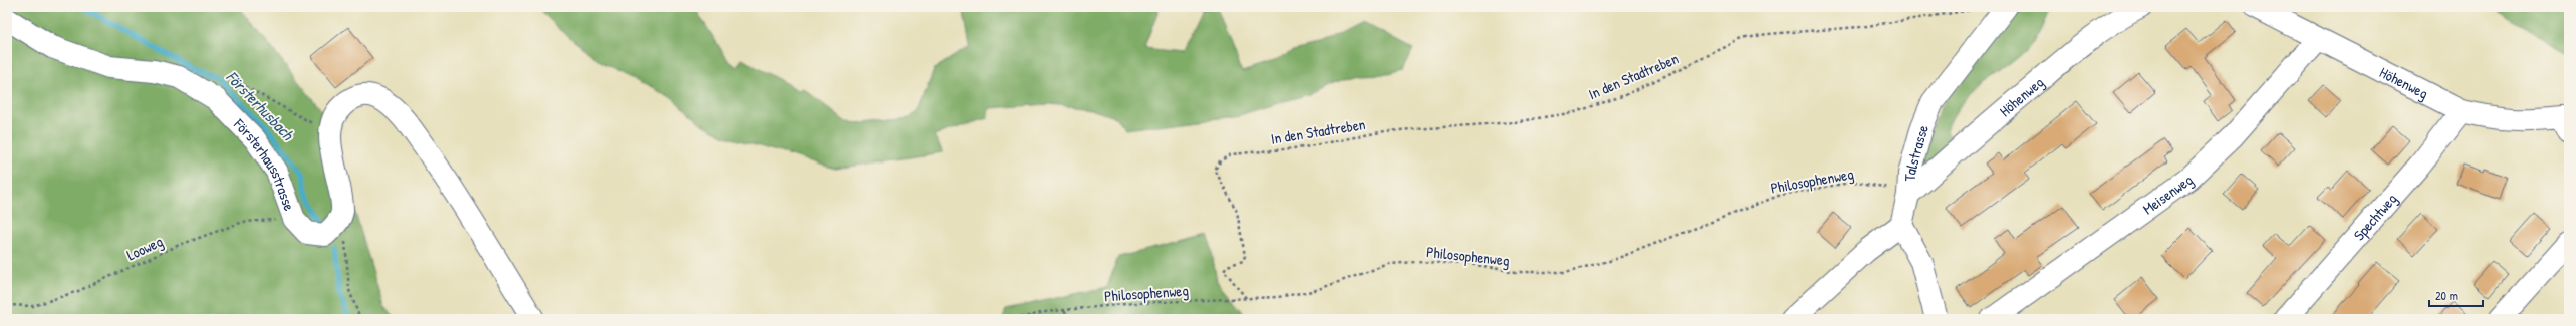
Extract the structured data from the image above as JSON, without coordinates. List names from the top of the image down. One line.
{"streets":{"street":["Höhenweg","Talstrasse","Försterhausstrasse","Meisenweg","Spechtweg"],"path":["In den Stadtreben","Philosophenweg","Looweg"]},"crossings":[["In den Stadtreben","Philosophenweg"],["Höhenweg","Talstrasse"],["Höhenweg","Philosophenweg"],["Höhenweg","Meisenweg"],["Höhenweg","Spechtweg"],["Talstrasse","Philosophenweg"],["Försterhausstrasse","Looweg"]],"water":["Försterhusbach"],"scale_bar":"20 m"}
